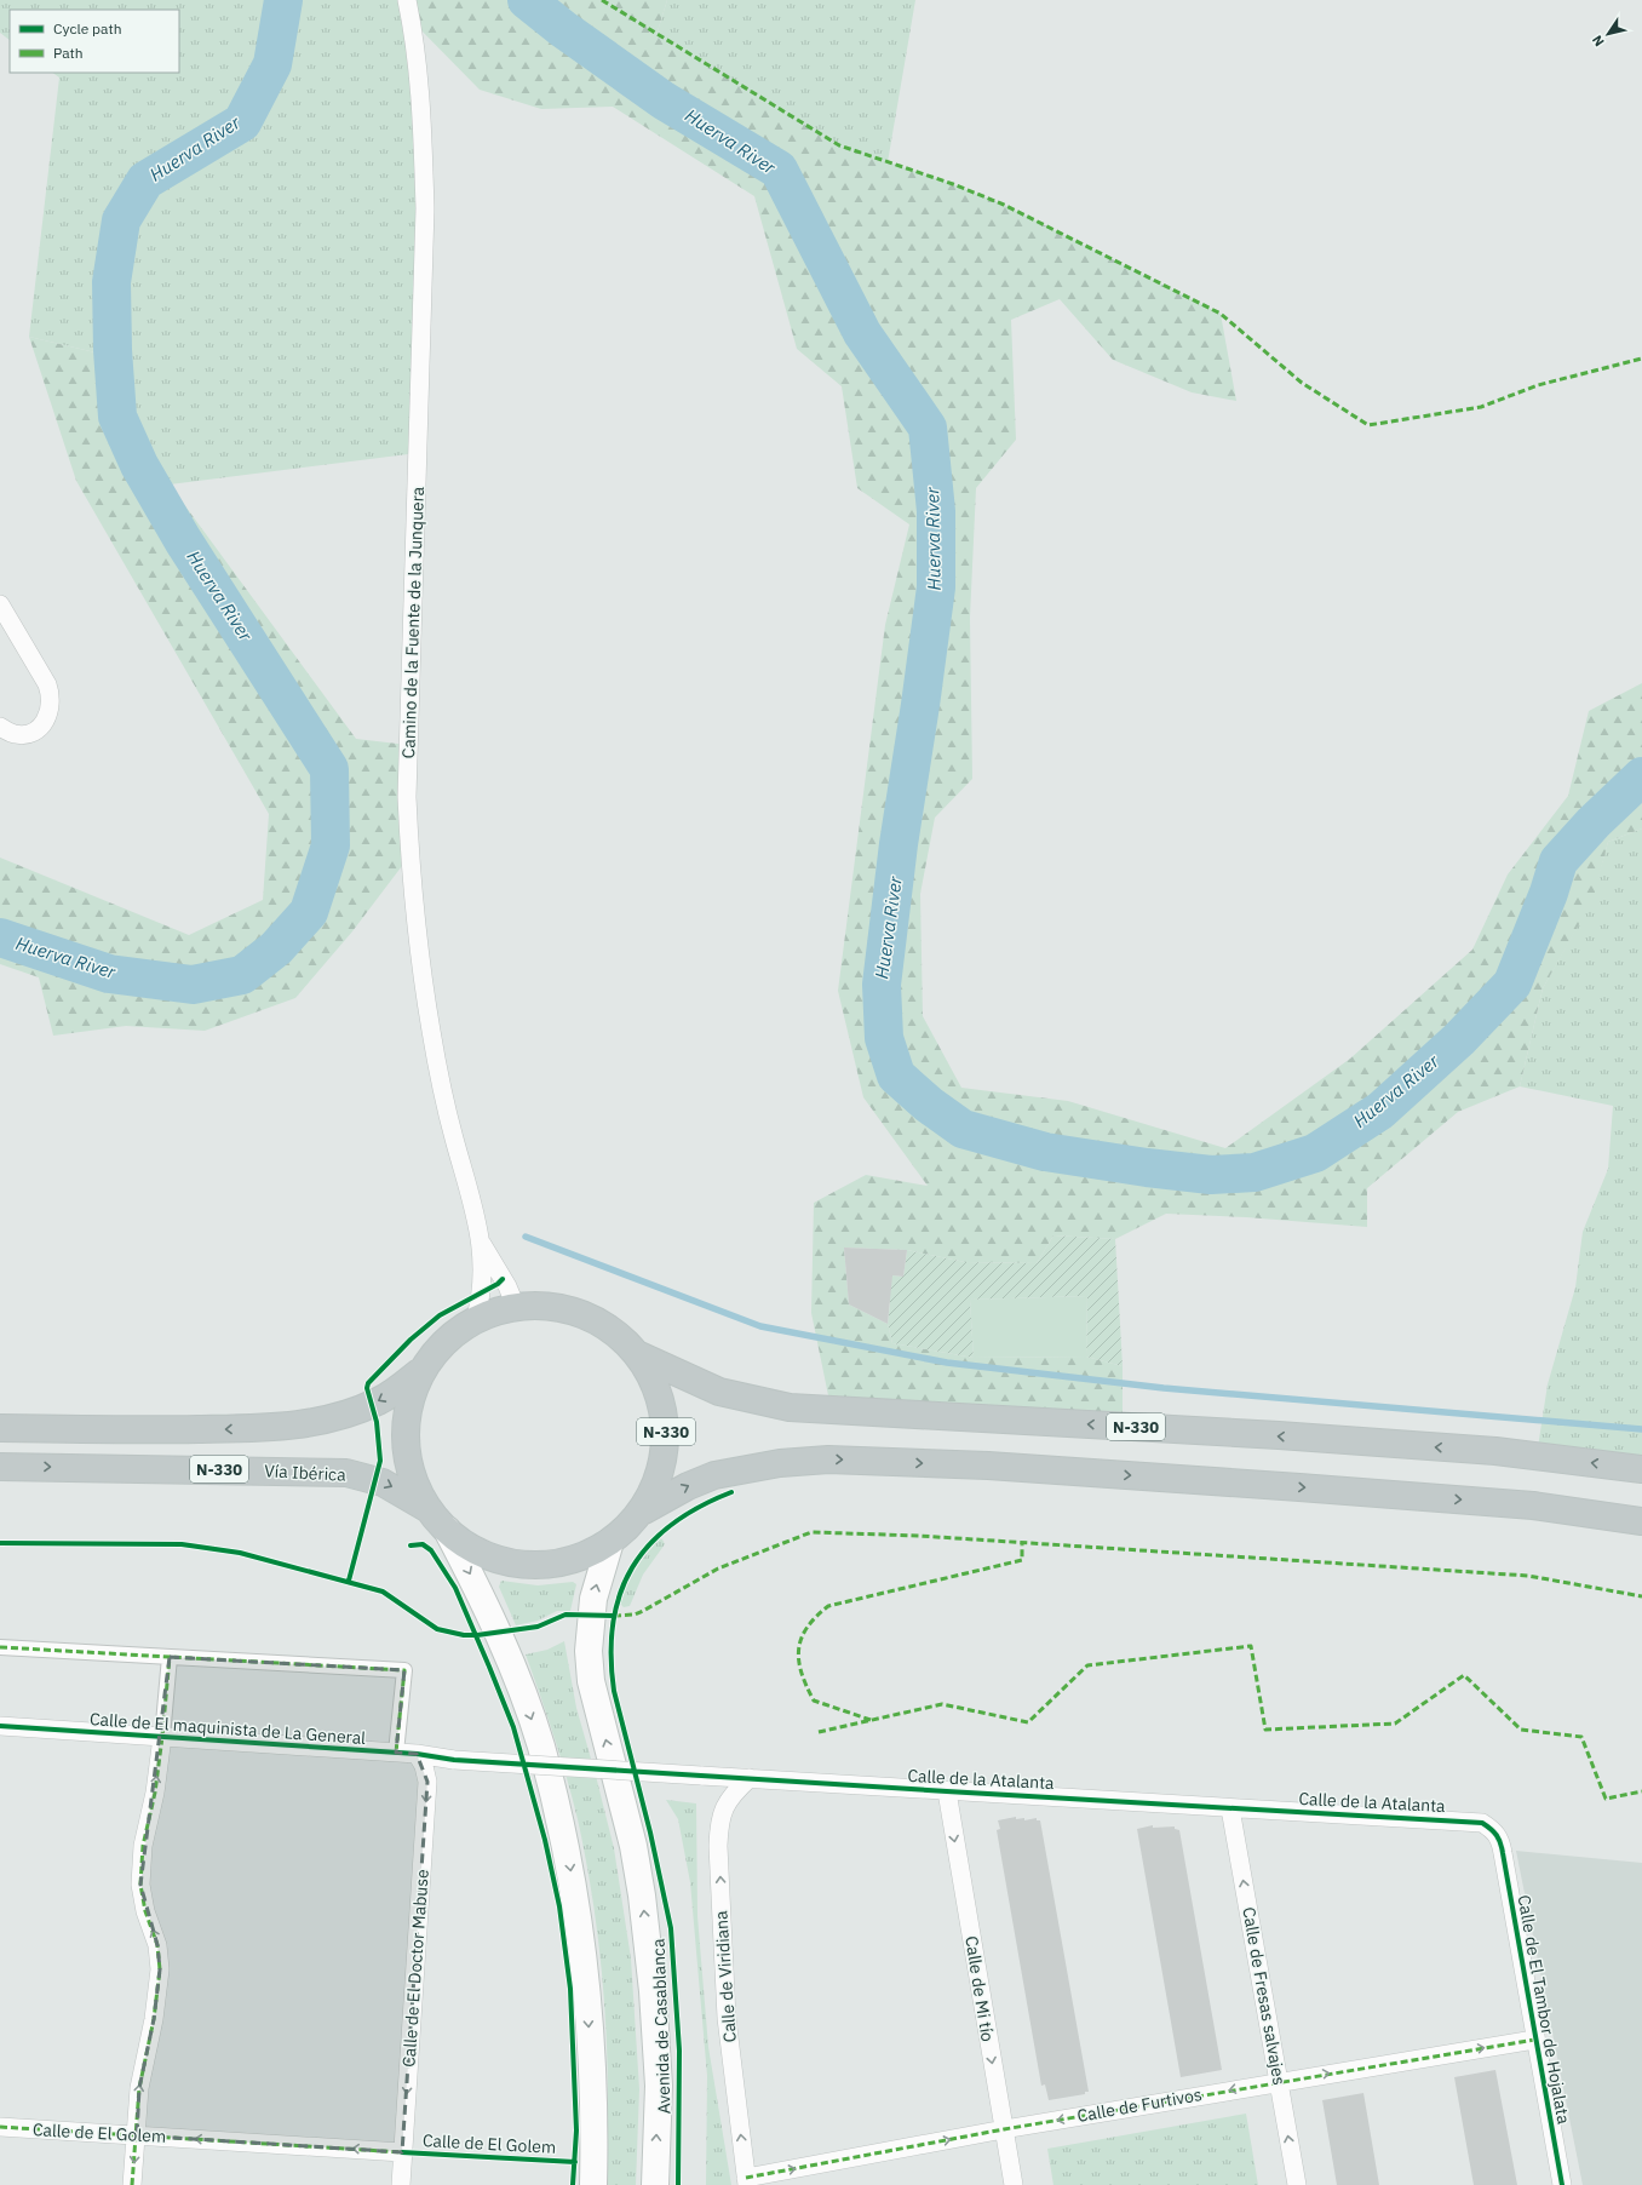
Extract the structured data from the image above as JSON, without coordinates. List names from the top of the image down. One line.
{"streets":{"highway":["N-330","Vía Ibérica"],"main road":["Avenida de Casablanca"],"street":["Camino de la Fuente de la Junquera","Calle de El maquinista de La General","Calle de la Atalanta","Calle de El Doctor Mabuse","Calle de Viridiana","Calle de Mi tío","Calle de Fresas salvajes","Calle de El Tambor de Hojalata","Calle de Furtivos","Calle de El Golem"]},"crossings":[["Camino de la Fuente de la Junquera","N-330"],["N-330","Vía Ibérica"],["N-330","Avenida de Casablanca"],["Calle de El maquinista de La General","Calle de la Atalanta"],["Calle de El maquinista de La General","Calle de El Doctor Mabuse"],["Calle de la Atalanta","Calle de Viridiana"],["Calle de la Atalanta","Calle de Mi tío"],["Calle de la Atalanta","Calle de Fresas salvajes"],["Calle de la Atalanta","Calle de El Tambor de Hojalata"],["Calle de El Doctor Mabuse","Calle de El Golem"],["Calle de Viridiana","Calle de Furtivos"],["Calle de Mi tío","Calle de Furtivos"],["Calle de Fresas salvajes","Calle de Furtivos"],["Calle de El Tambor de Hojalata","Calle de Furtivos"]],"one_way":["Calle de El Doctor Mabuse","Calle de Viridiana","Calle de Mi tío","Calle de Fresas salvajes","Calle de El Golem"],"water":["Huerva River"],"legend":["Cycle path","Path"],"north":"bottom left"}
